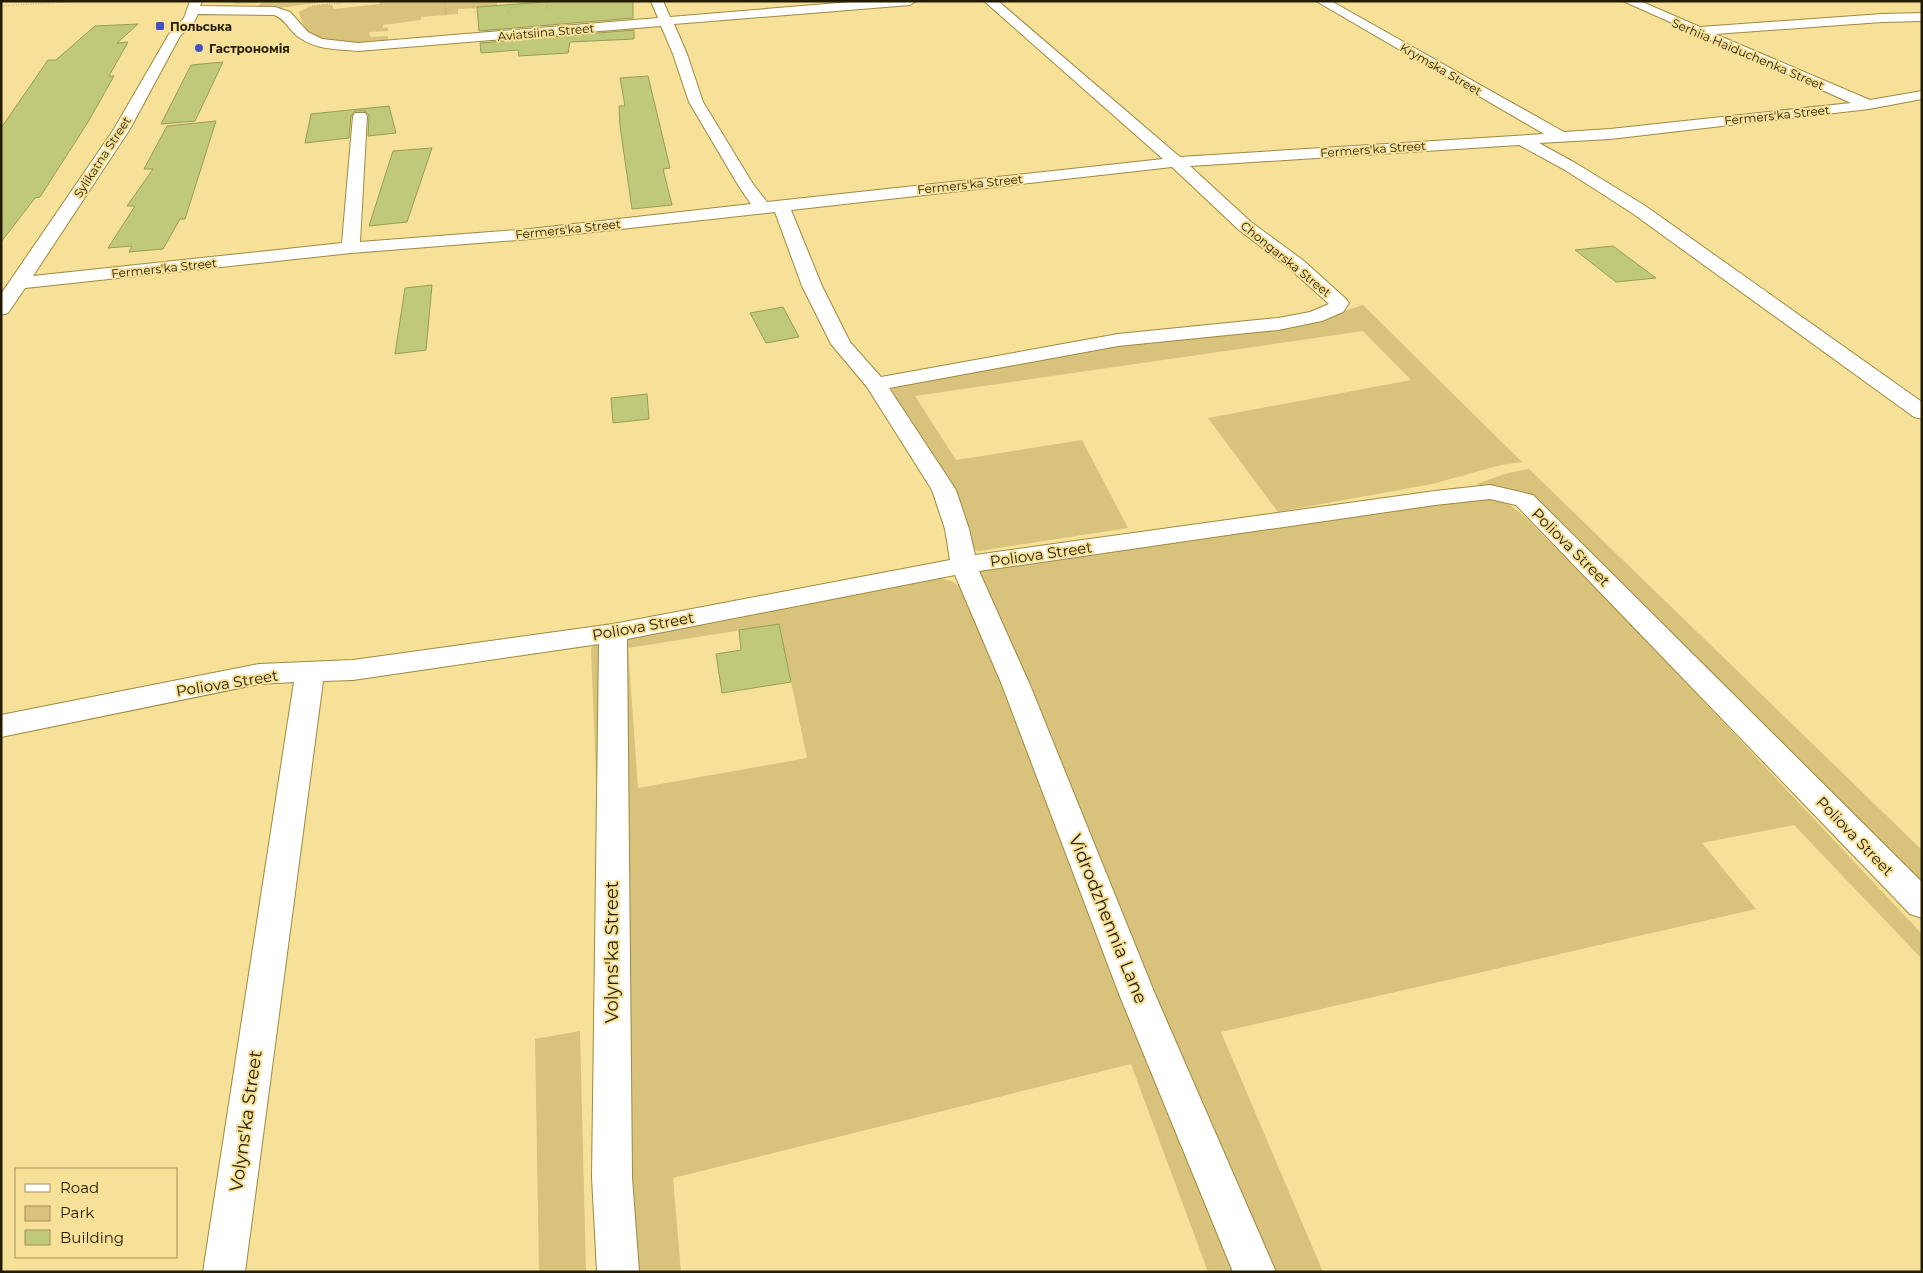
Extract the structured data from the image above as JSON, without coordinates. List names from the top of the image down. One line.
{"streets":{"street":["Aviatsiina Street","Serhiia Haiduchenka Street","Krymska Street","Fermers'ka Street","Sylikatna Street","Chongarska Street","Poliova Street","Vidrodzhennia Lane","Volyns'ka Street"]},"crossings":[["Aviatsiina Street","Sylikatna Street"],["Serhiia Haiduchenka Street","Fermers'ka Street"],["Krymska Street","Fermers'ka Street"],["Fermers'ka Street","Sylikatna Street"],["Fermers'ka Street","Chongarska Street"],["Fermers'ka Street","Vidrodzhennia Lane"],["Chongarska Street","Vidrodzhennia Lane"],["Poliova Street","Vidrodzhennia Lane"],["Poliova Street","Volyns'ka Street"]],"places":{"transit":["Польська"],"other":["Гастрономія"]},"legend":["Road","Park","Building"]}
